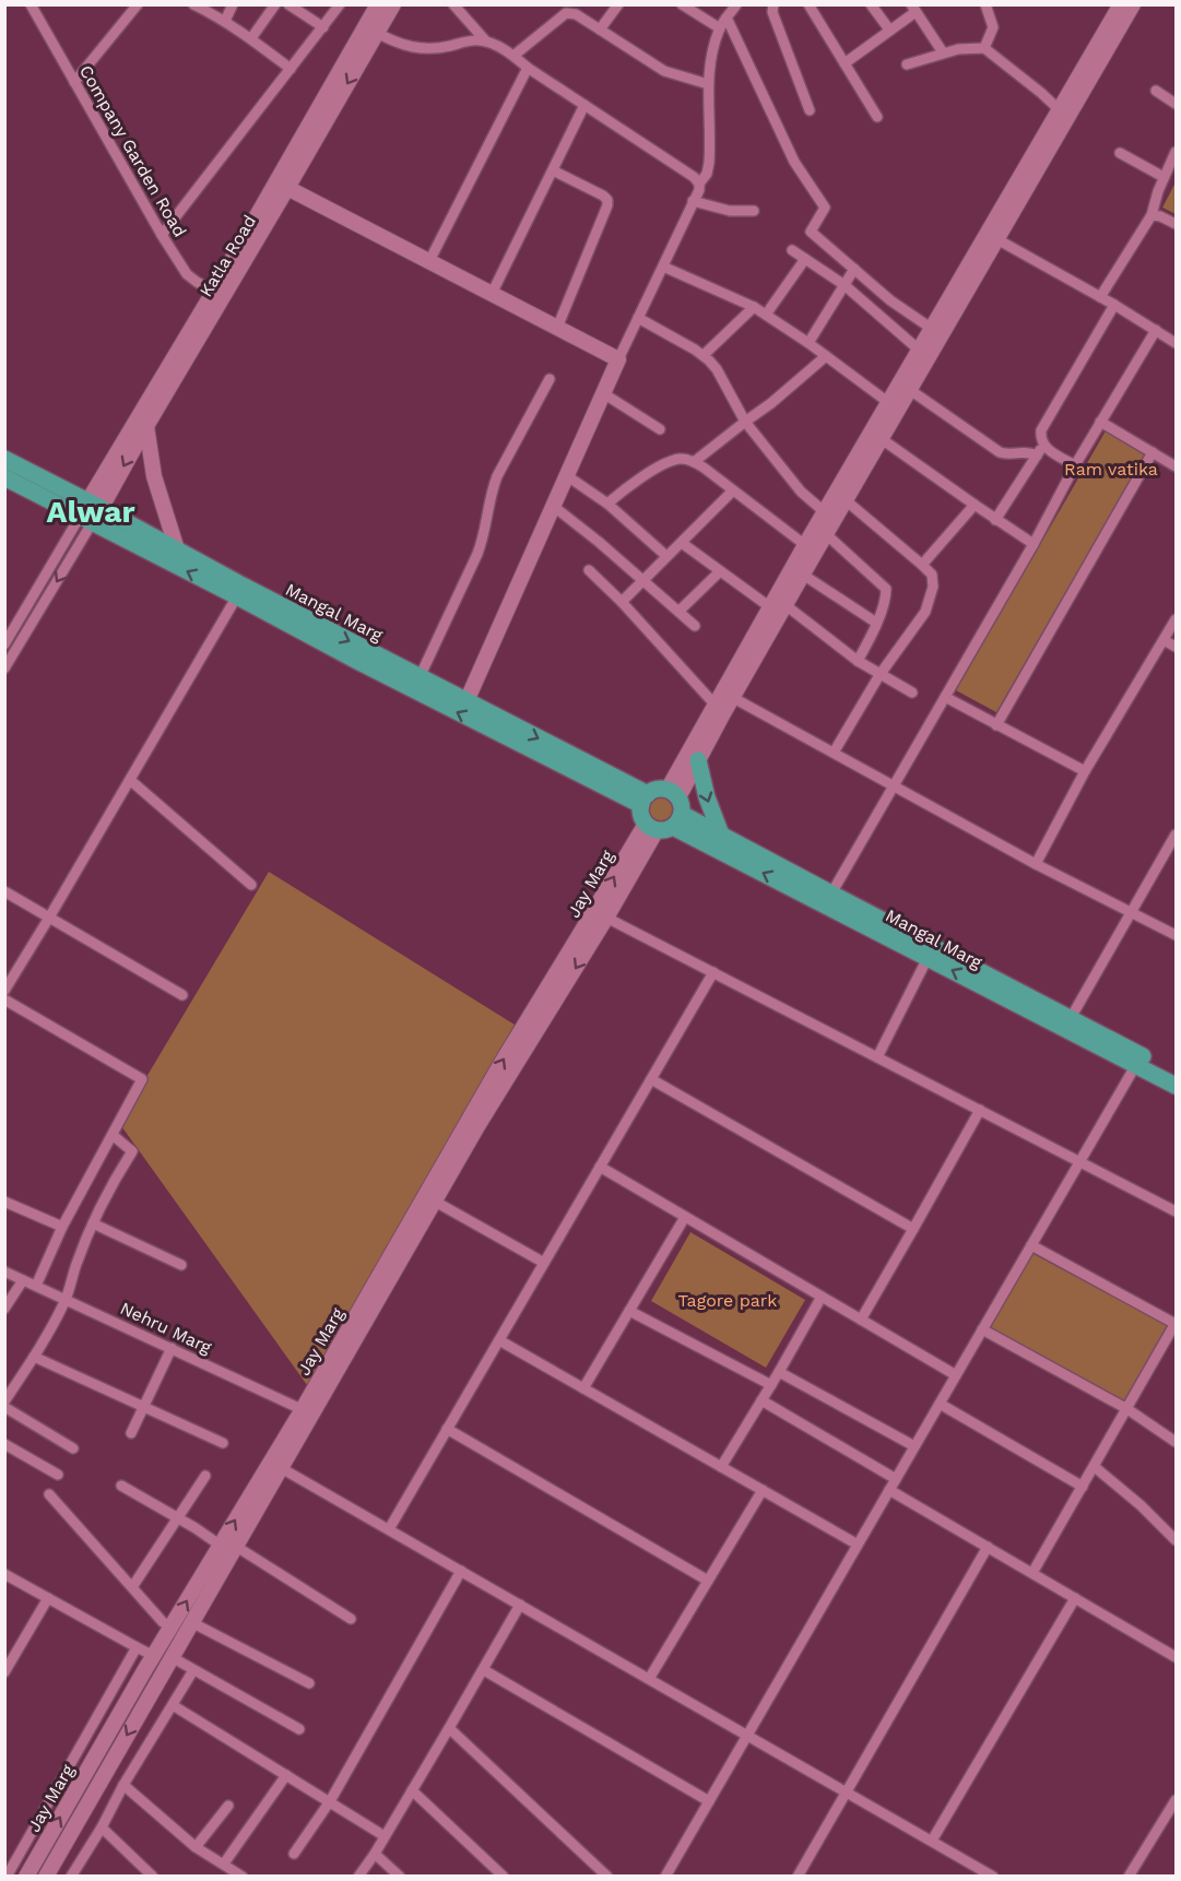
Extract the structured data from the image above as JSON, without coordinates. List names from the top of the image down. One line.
{"streets":{"main road":["Katla Road","Mangal Marg","Jay Marg"],"street":["Company Garden Road","Nehru Marg"]},"crossings":[["Company Garden Road","Katla Road"],["Katla Road","Mangal Marg"],["Mangal Marg","Jay Marg"],["Jay Marg","Nehru Marg"]],"districts":["Alwar"],"parks":["Ram vatika","Tagore park"]}
